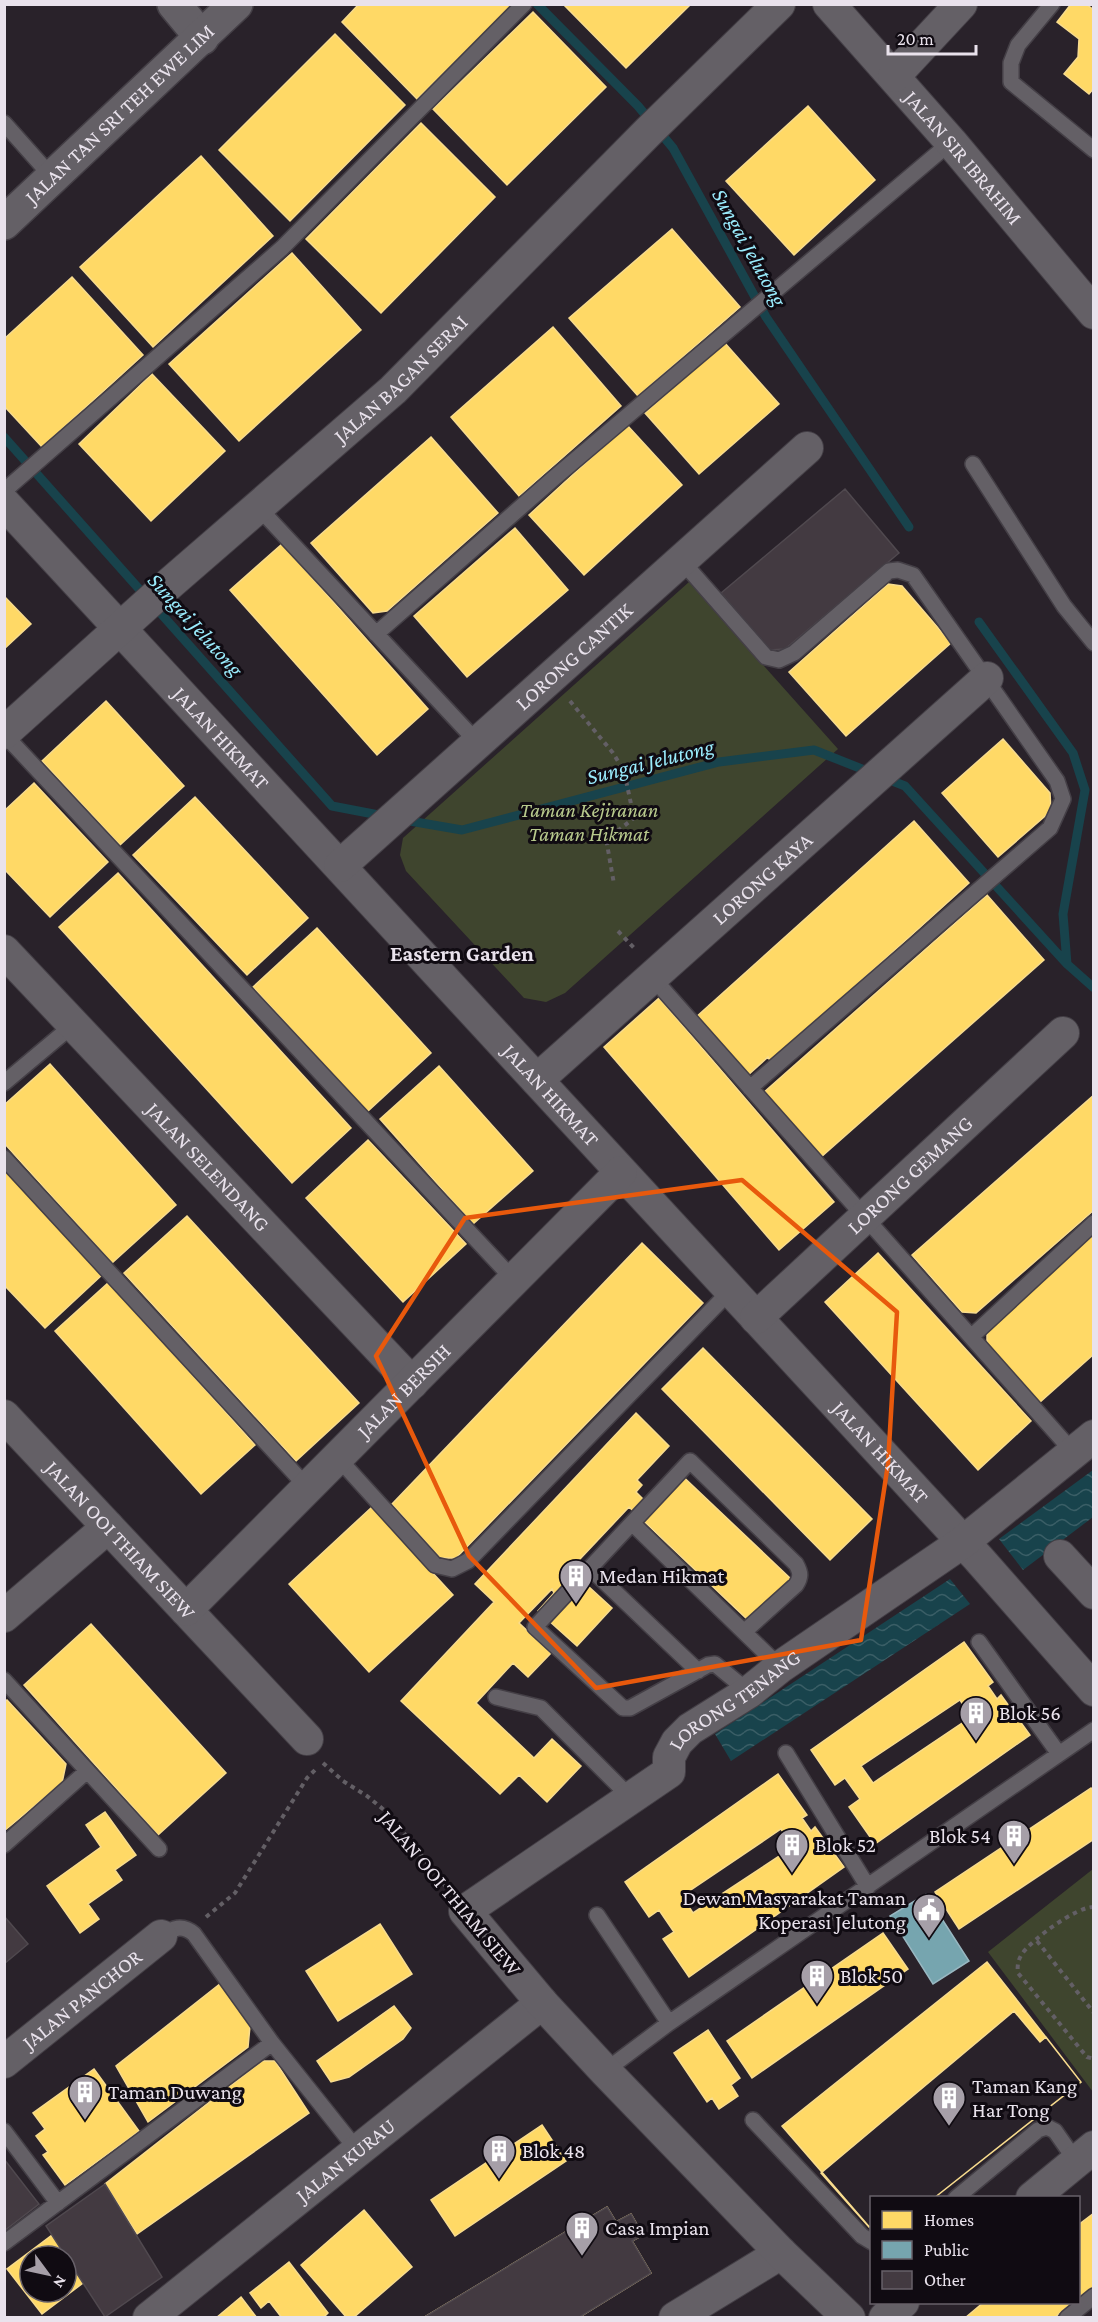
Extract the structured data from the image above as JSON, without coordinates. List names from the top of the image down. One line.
{"streets":{"main road":["JALAN TAN SRI TEH EWE LIM"],"street":["JALAN SIR IBRAHIM","JALAN BAGAN SERAI","LORONG CANTIK","JALAN HIKMAT","LORONG KAYA","JALAN SELENDANG","LORONG GEMANG","JALAN BERSIH","JALAN OOI THIAM SIEW","LORONG TENANG","JALAN PANCHOR","JALAN KURAU"]},"crossings":[["JALAN BAGAN SERAI","JALAN HIKMAT"],["LORONG CANTIK","JALAN HIKMAT"],["JALAN HIKMAT","LORONG KAYA"],["JALAN HIKMAT","LORONG GEMANG"],["JALAN HIKMAT","JALAN BERSIH"],["JALAN HIKMAT","LORONG TENANG"],["JALAN SELENDANG","JALAN BERSIH"],["JALAN BERSIH","JALAN OOI THIAM SIEW"],["JALAN OOI THIAM SIEW","LORONG TENANG"],["JALAN OOI THIAM SIEW","JALAN KURAU"]],"districts":["Eastern Garden"],"water":["Sungai Jelutong"],"parks":["Taman Kejiranan Taman Hikmat"],"places":{"building":["Medan Hikmat","Blok 56","Blok 54","Blok 52","Blok 50","Taman Duwang","Taman Kang Har Tong","Blok 48","Casa Impian"],"public building":["Dewan Masyarakat Taman Koperasi Jelutong"]},"legend":["Homes","Public","Other"],"scale_bar":"20 m","north":"bottom right"}
